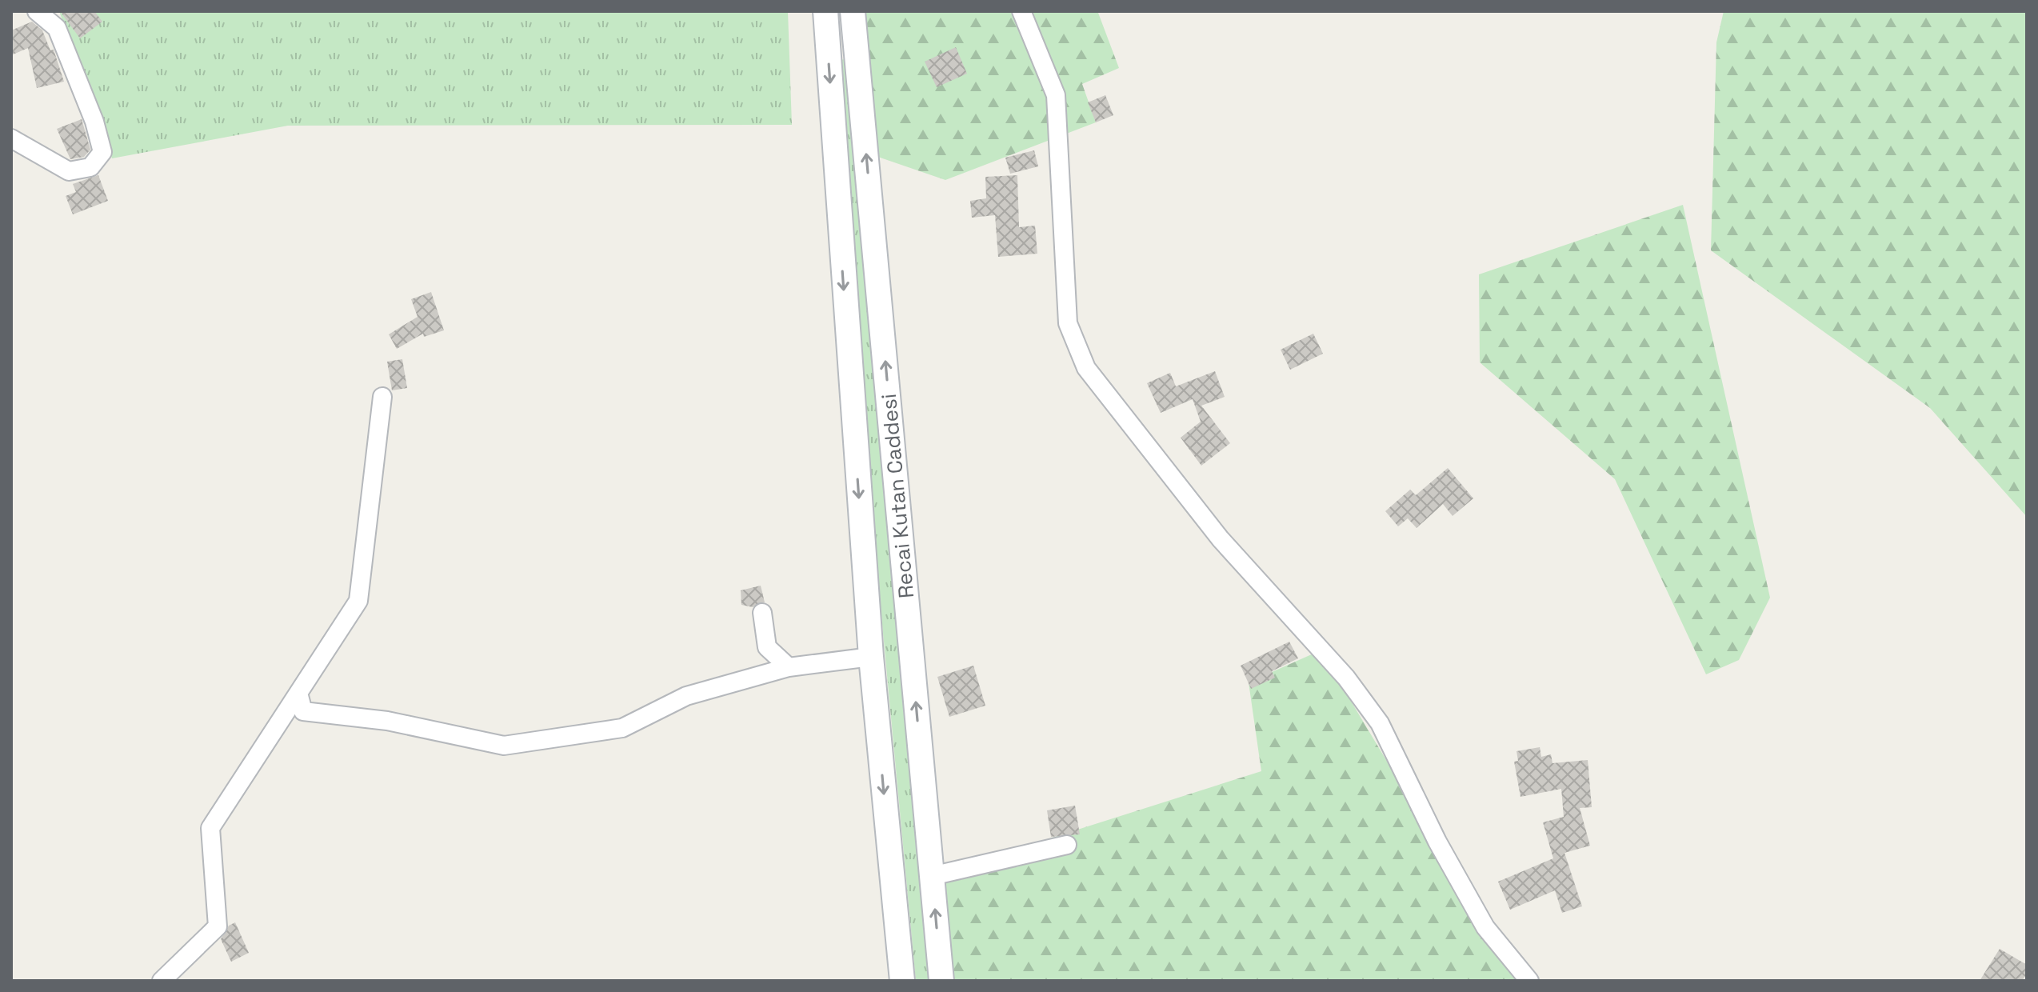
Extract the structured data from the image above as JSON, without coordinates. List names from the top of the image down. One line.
{"streets":{"main road":["Recai Kutan Caddesi"]}}
